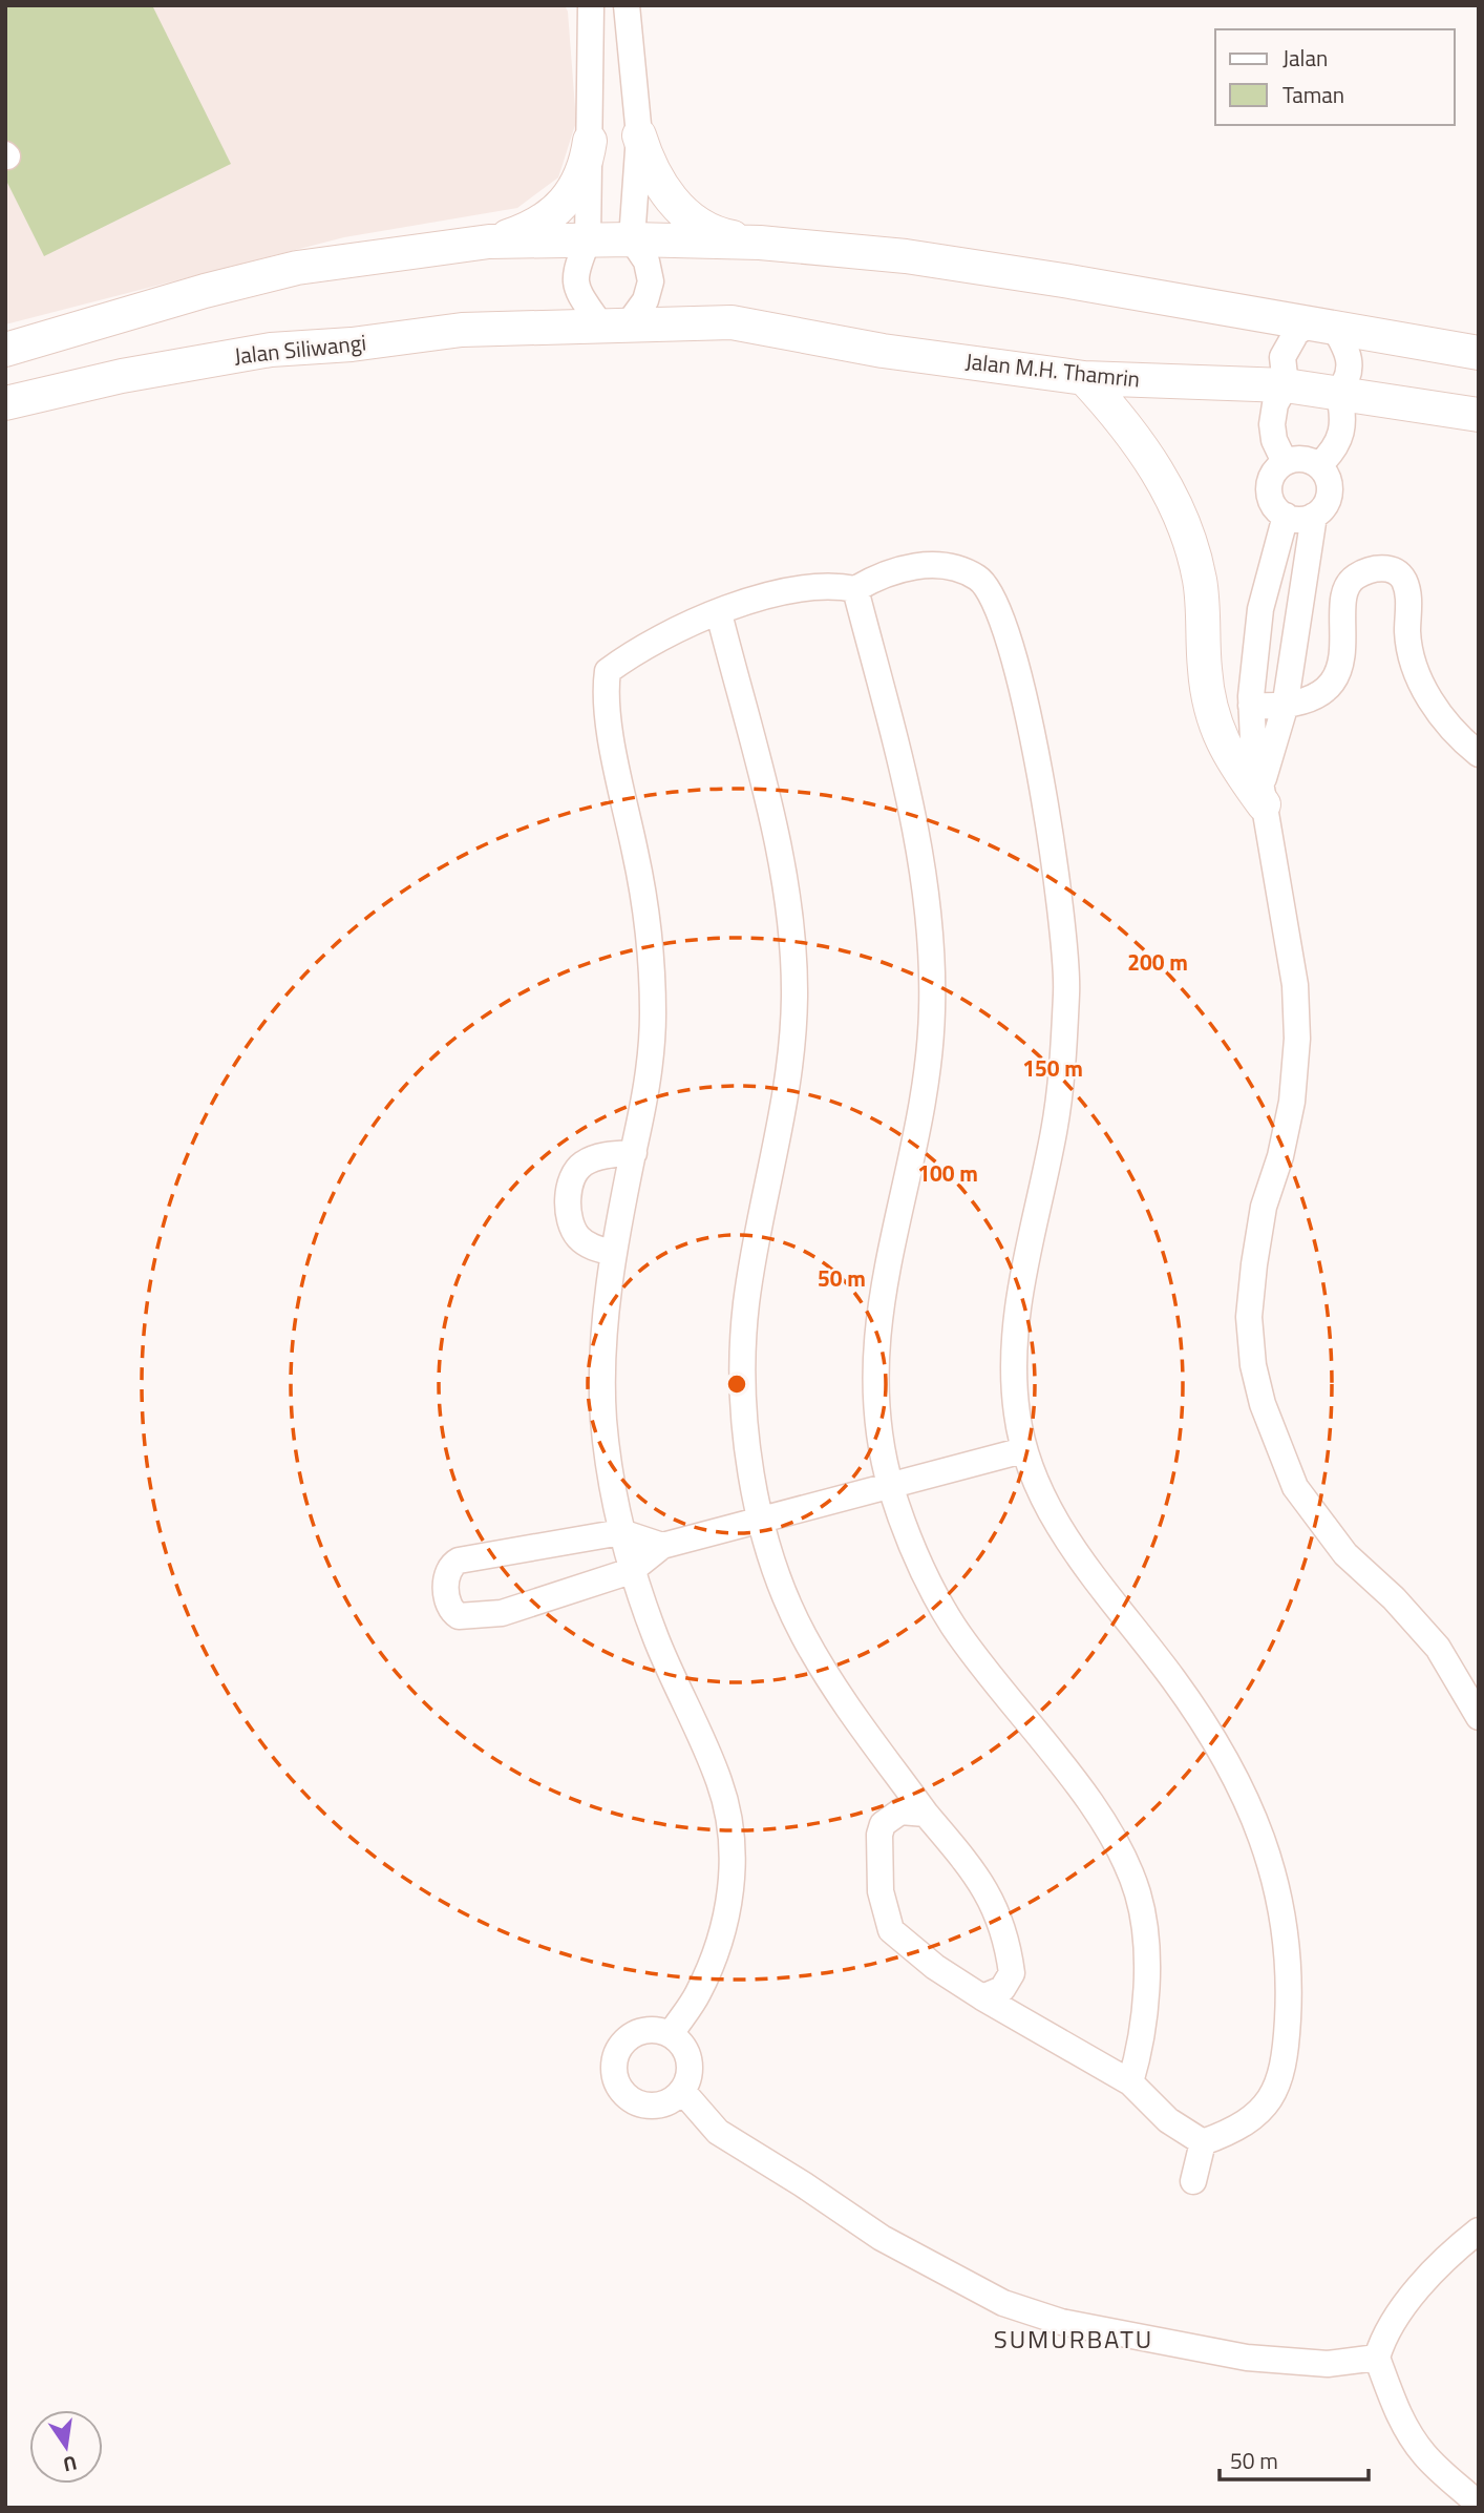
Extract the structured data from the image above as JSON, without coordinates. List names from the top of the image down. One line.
{"streets":{"main road":["Jalan Siliwangi","Jalan M.H. Thamrin"]},"crossings":[["Jalan Siliwangi","Jalan M.H. Thamrin"]],"districts":["SUMURBATU"],"legend":["Jalan","Taman"],"scale_bar":"50 m","north":"bottom","rings":["200 m","150 m","100 m","50 m"]}
